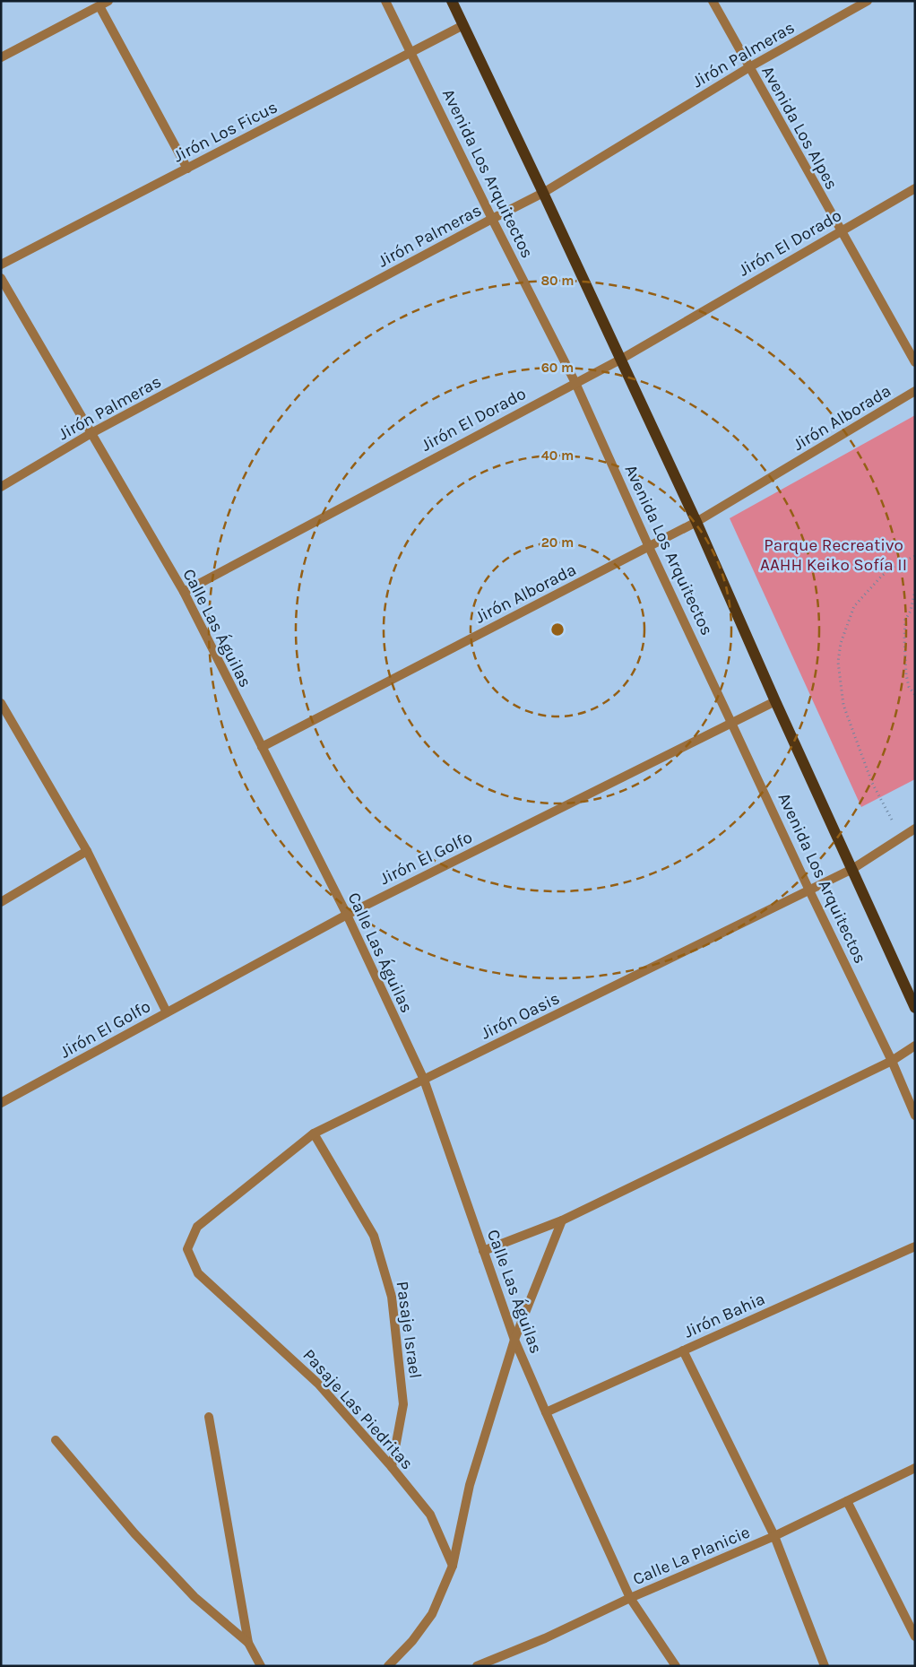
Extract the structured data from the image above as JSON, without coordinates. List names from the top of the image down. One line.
{"streets":{"main road":["Avenida Los Arquitectos"],"street":["Jirón Palmeras","Avenida Los Alpes","Jirón Los Ficus","Jirón El Dorado","Jirón Alborada","Calle Las Águilas","Jirón El Golfo","Jirón Oasis","Jirón Bahia","Pasaje Israel","Pasaje Las Piedritas","Calle La Planicie"]},"crossings":[["Jirón Palmeras","Avenida Los Alpes"],["Jirón Palmeras","Avenida Los Arquitectos"],["Jirón Palmeras","Calle Las Águilas"],["Avenida Los Alpes","Jirón El Dorado"],["Jirón Los Ficus","Avenida Los Arquitectos"],["Avenida Los Arquitectos","Jirón El Dorado"],["Avenida Los Arquitectos","Jirón Alborada"],["Avenida Los Arquitectos","Jirón El Golfo"],["Avenida Los Arquitectos","Jirón Oasis"],["Jirón El Dorado","Calle Las Águilas"],["Jirón Alborada","Calle Las Águilas"],["Calle Las Águilas","Jirón El Golfo"],["Calle Las Águilas","Jirón Oasis"],["Calle Las Águilas","Jirón Bahia"],["Calle Las Águilas","Calle La Planicie"],["Jirón Oasis","Pasaje Israel"],["Jirón Oasis","Pasaje Las Piedritas"],["Pasaje Israel","Pasaje Las Piedritas"]],"parks":["Parque Recreativo AAHH Keiko Sofía II"],"rings":["80 m","60 m","40 m","20 m"]}
